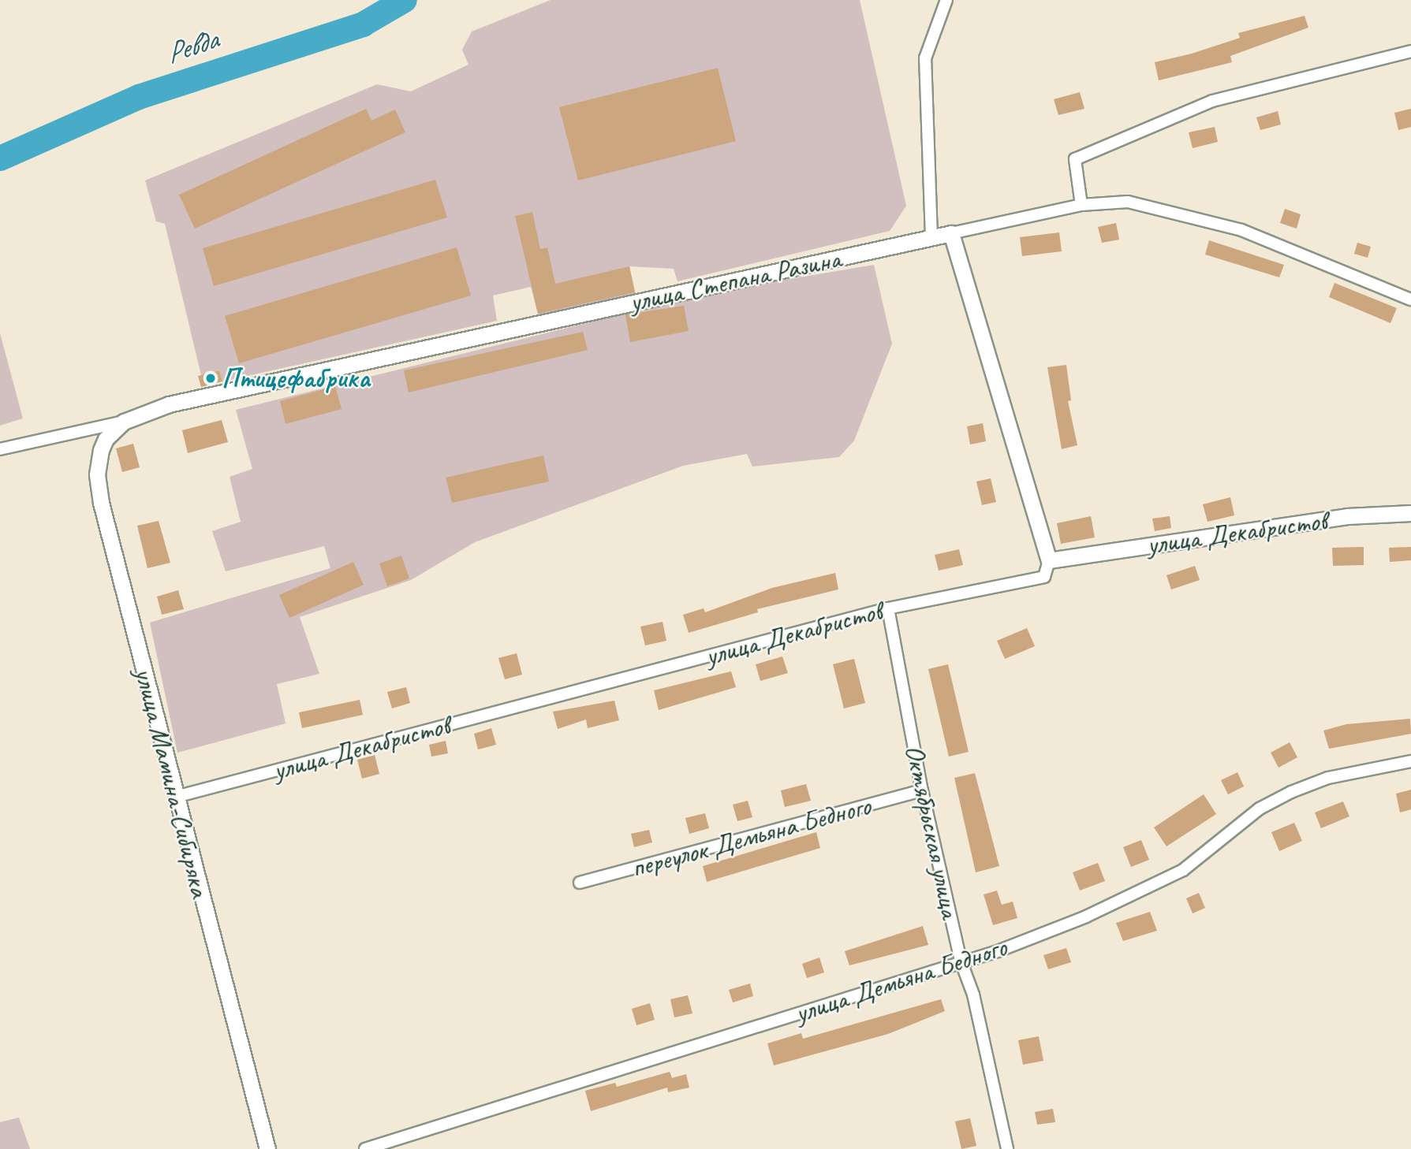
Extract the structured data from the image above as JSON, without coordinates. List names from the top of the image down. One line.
{"streets":{"street":["улица Степана Разина","улица Декабристов","улица Мамина-Сибиряка","Октябрьская улица","переулок Демьяна Бедного","улица Демьяна Бедного"]},"crossings":[["улица Степана Разина","улица Мамина-Сибиряка"],["улица Декабристов","улица Мамина-Сибиряка"],["улица Декабристов","Октябрьская улица"],["Октябрьская улица","переулок Демьяна Бедного"],["Октябрьская улица","улица Демьяна Бедного"]],"water":["Ревда"],"places":["Птицефабрика"]}
